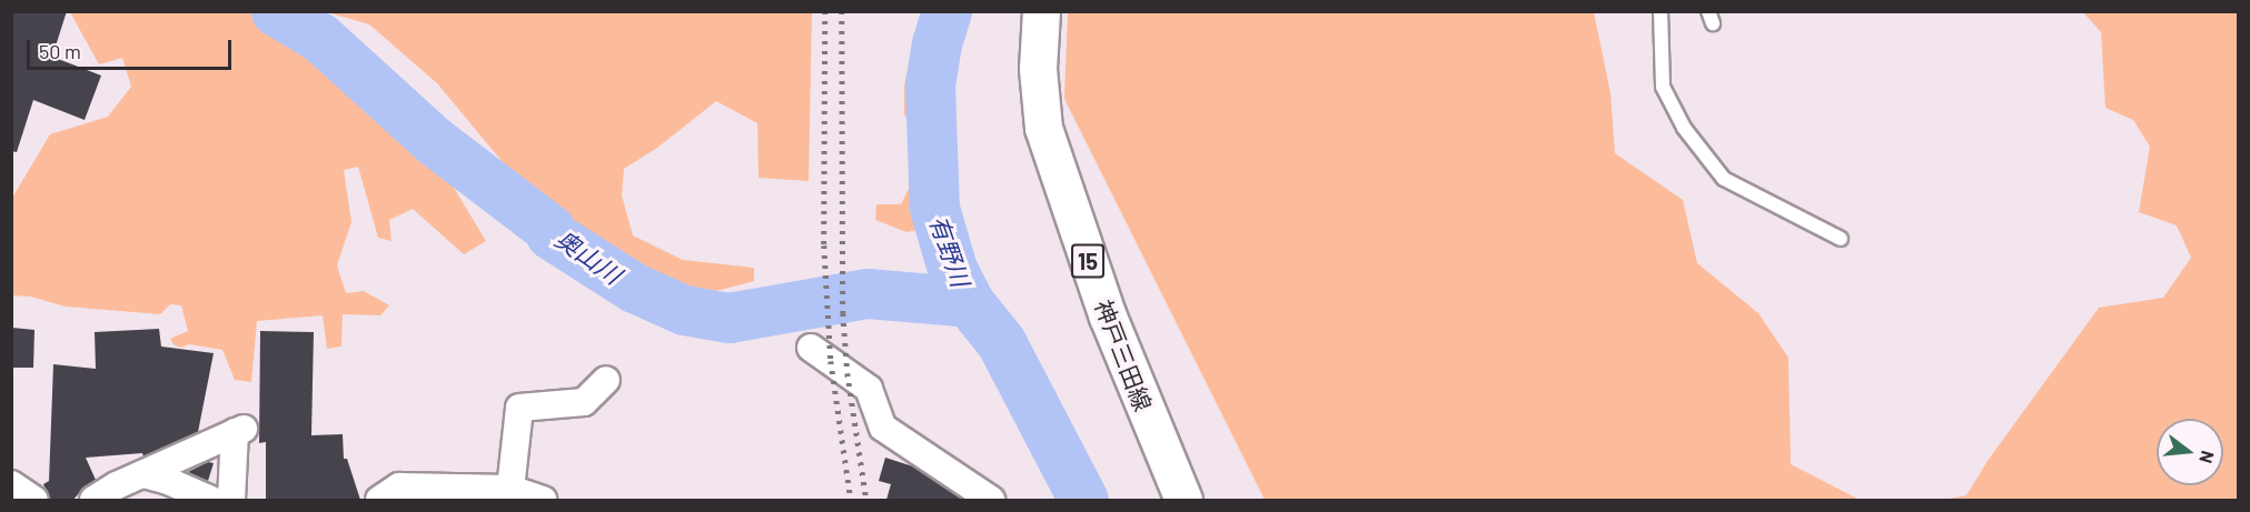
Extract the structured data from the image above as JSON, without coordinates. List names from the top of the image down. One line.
{"streets":{"main road":["15","神戸三田線"]},"water":["有野川","奥山川"],"scale_bar":"50 m","north":"right"}
